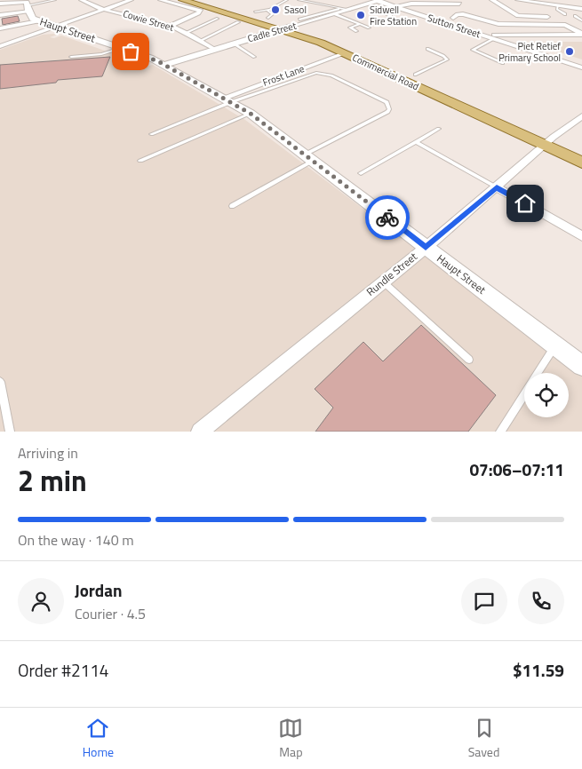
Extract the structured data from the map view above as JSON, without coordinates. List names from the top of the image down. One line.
{"streets":{"main road":["Commercial Road"],"street":["Cowie Street","Sutton Street","Haupt Street","Cadle Street","Frost Lane","Rundle Street"]},"crossings":[["Cowie Street","Cadle Street"],["Sutton Street","Cadle Street"],["Haupt Street","Cadle Street"],["Haupt Street","Frost Lane"],["Haupt Street","Rundle Street"],["Cadle Street","Commercial Road"],["Commercial Road","Frost Lane"],["Commercial Road","Rundle Street"]],"places":["Sasol","Sidwell Fire Station","Piet Retief Primary School"],"page":{"heading":["2 min","Arriving in","07:06–07:11"],"panel":["Jordan","Courier · 4.5","Order #2114","$11.59"],"bar":"On the way · 140 m","tabs":["Home","Map","Saved"]}}
